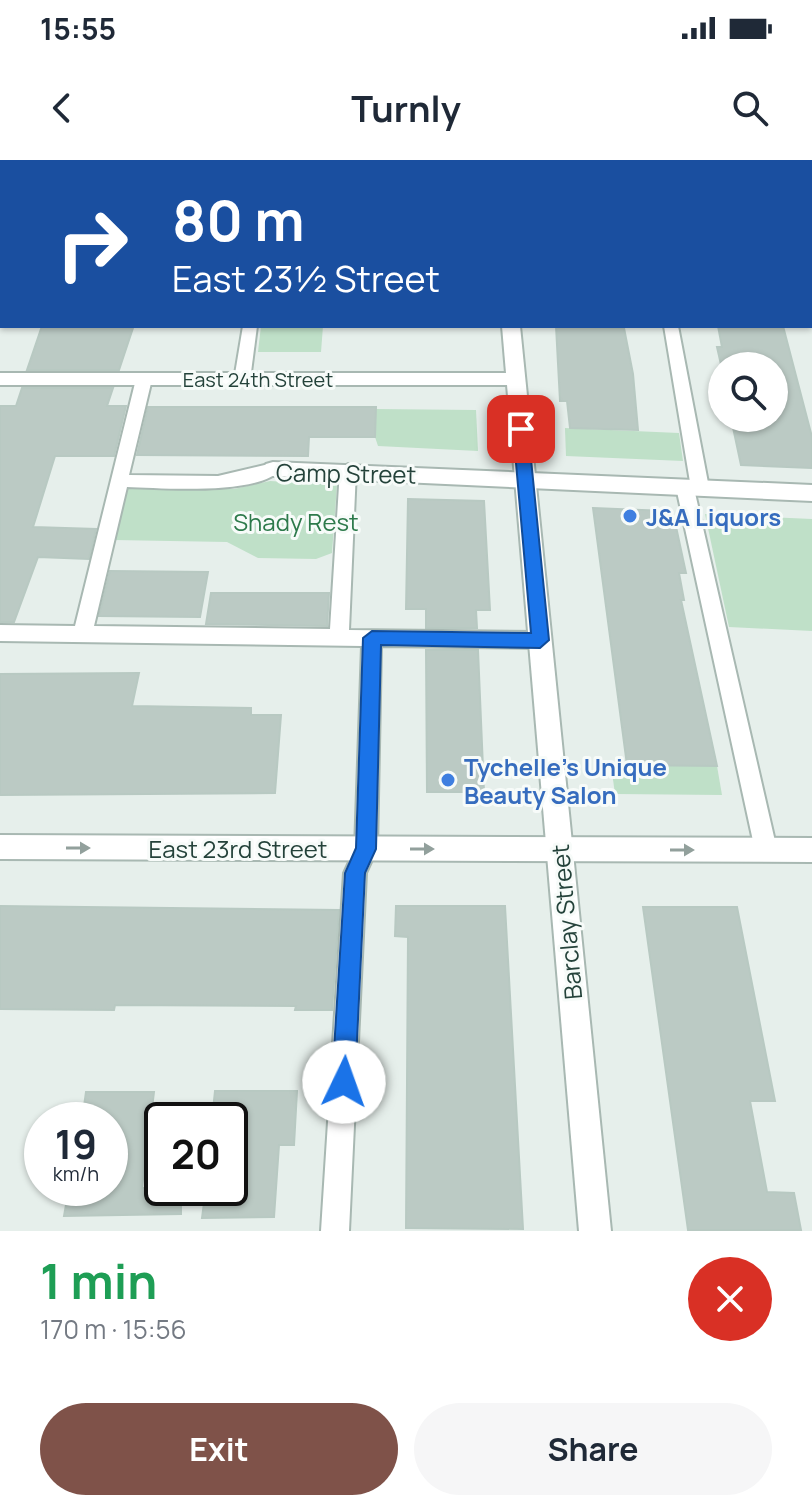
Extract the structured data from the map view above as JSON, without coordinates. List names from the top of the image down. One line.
{"streets":{"street":["East 24th Street","Camp Street","East 23rd Street","Barclay Street"]},"crossings":[["East 24th Street","Barclay Street"],["Camp Street","Barclay Street"],["East 23rd Street","Barclay Street"]],"one_way":["East 23rd Street"],"parks":["Shady Rest"],"places":["J&A Liquors","Tychelle’s Unique Beauty Salon"],"page":{"status":"15:55","header":"Turnly","turn":["80 m","East 23½ Street"],"speed":"19 km/h","limit":"20","heading":["1 min","170 m · 15:56"],"buttons":["Exit","Share"]}}
